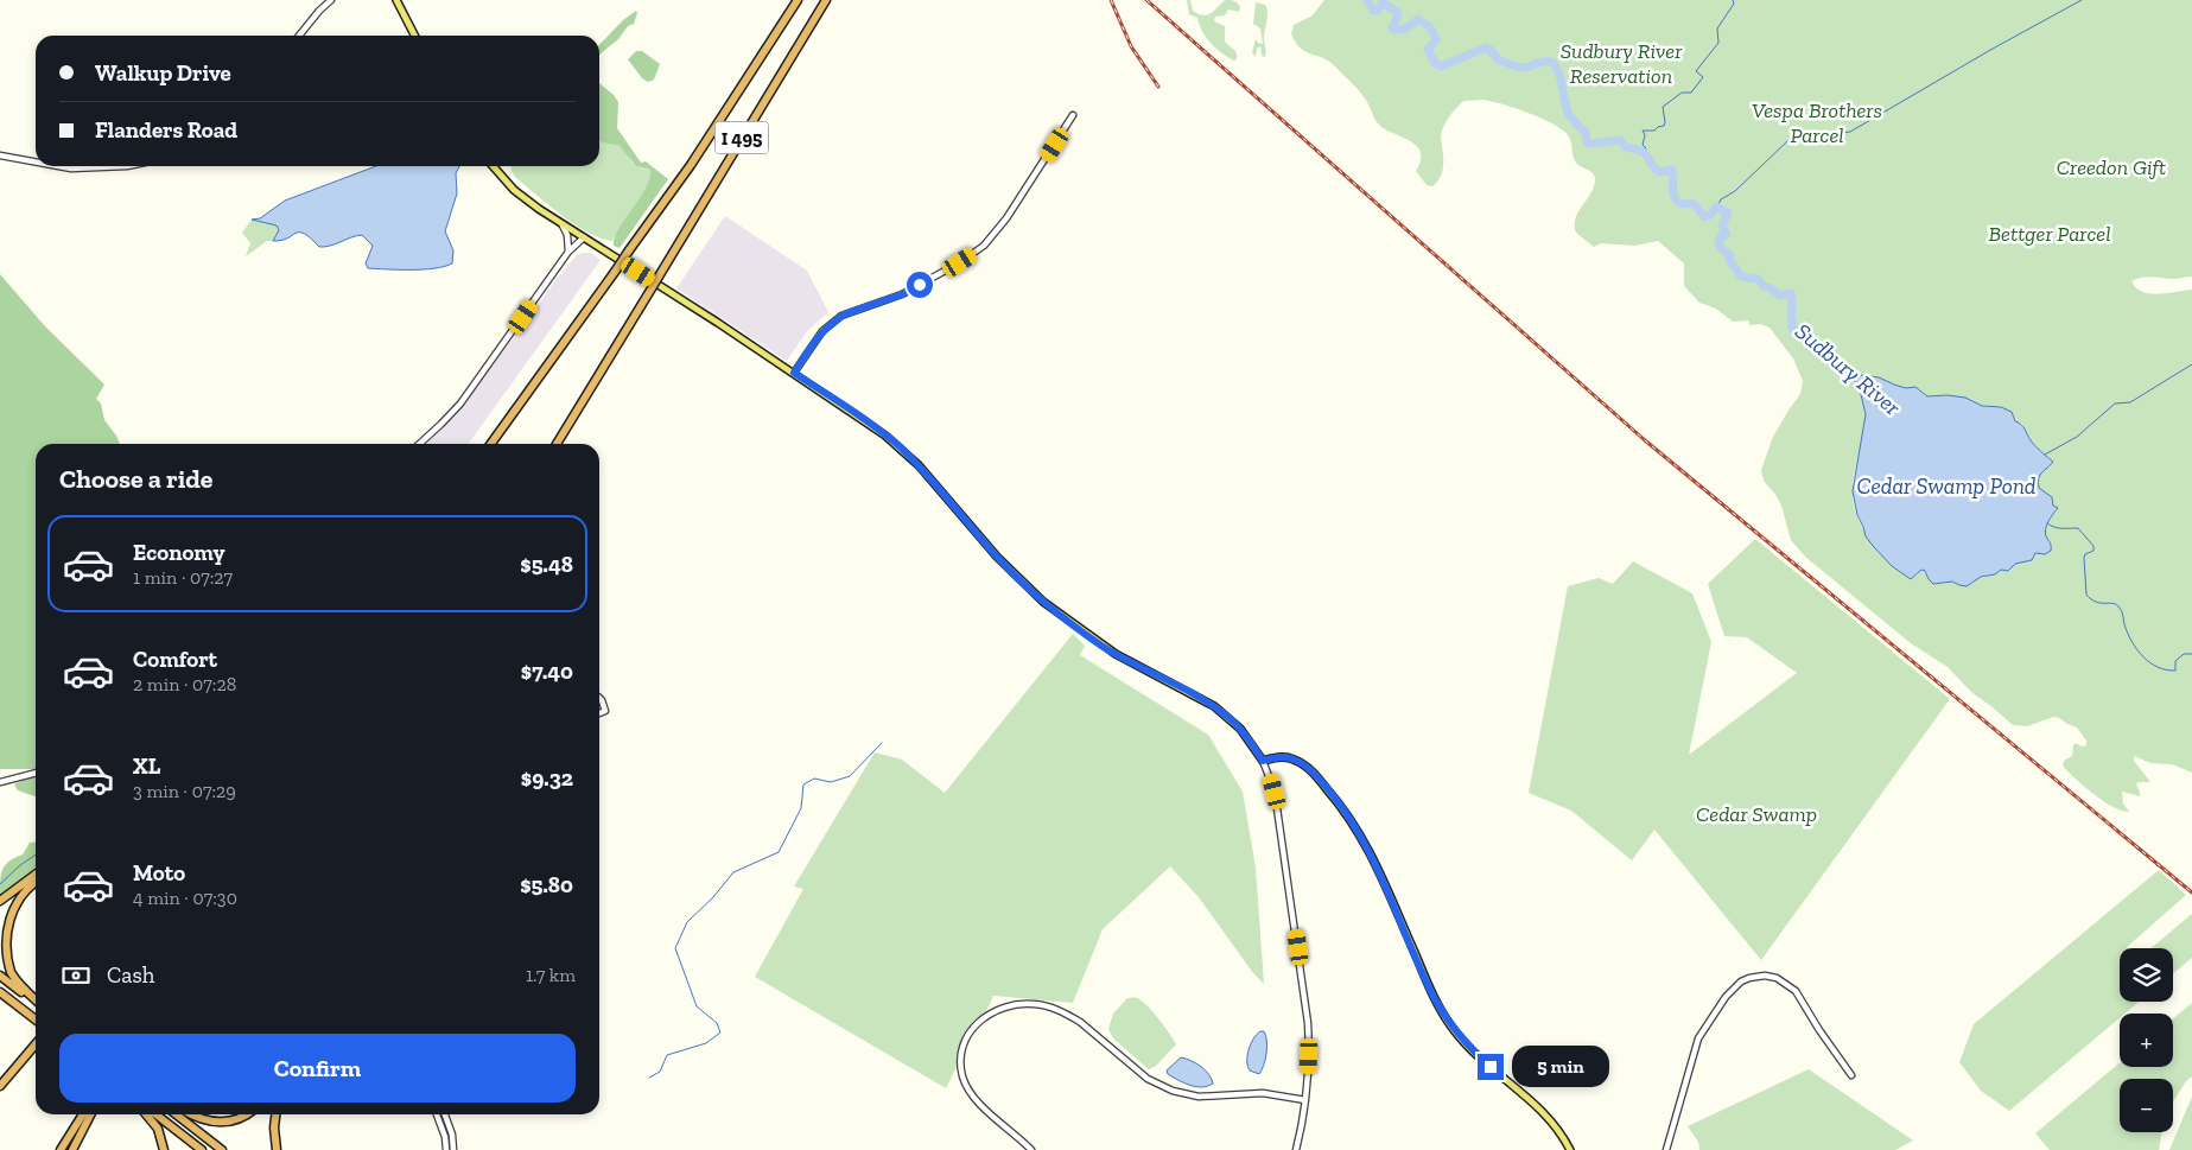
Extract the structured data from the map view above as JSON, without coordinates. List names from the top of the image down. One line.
{"streets":{"highway":["I 495"]},"water":["Sudbury River","Cedar Swamp Pond"],"parks":["Sudbury River Reservation","Vespa Brothers Parcel","Creedon Gift","Bettger Parcel","Cedar Swamp"],"page":{"banner":["Walkup Drive","Flanders Road"],"heading":"Choose a ride","list":[{"name":"Economy","note":"1 min · 07:27","value":"$5.48"},{"name":"Comfort","note":"2 min · 07:28","value":"$7.40"},{"name":"XL","note":"3 min · 07:29","value":"$9.32"},{"name":"Moto","note":"4 min · 07:30","value":"$5.80"}],"pay":["Cash","1.7 km"],"map_buttons":["+","−"],"buttons":"Confirm","bubble":"5 min"}}
